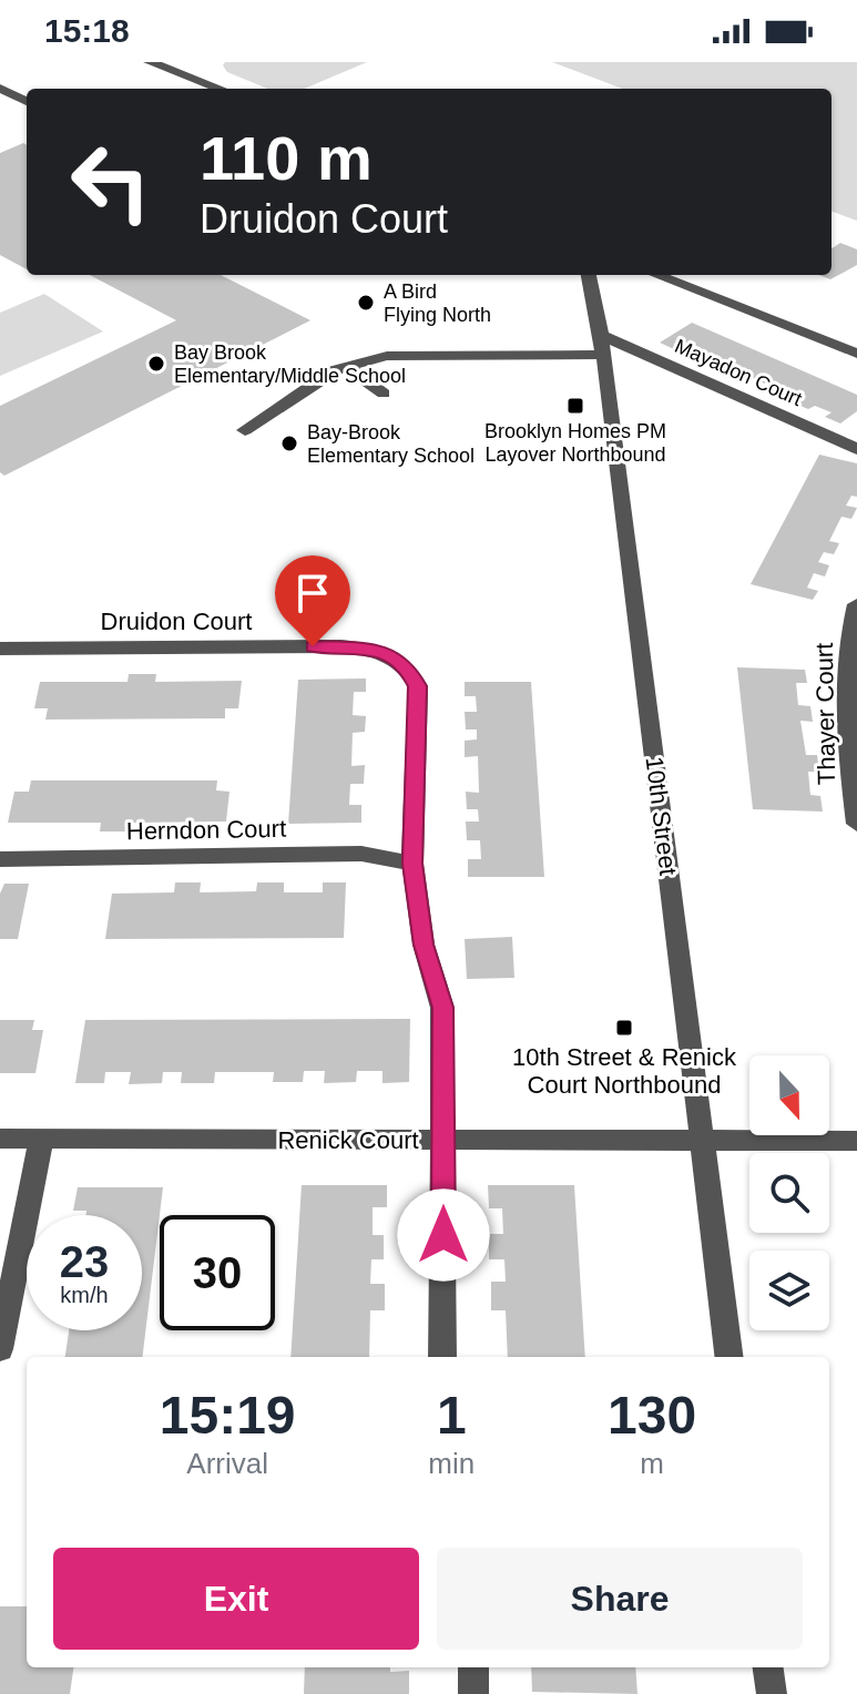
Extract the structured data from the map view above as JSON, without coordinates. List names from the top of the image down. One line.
{"streets":{"street":["Mayadon Court","Druidon Court","Thayer Court","10th Street","Herndon Court","Renick Court"]},"crossings":[["Mayadon Court","10th Street"],["Druidon Court","Herndon Court"],["10th Street","Renick Court"]],"places":{"other":["A Bird Flying North","Bay Brook Elementary/Middle School","Bay-Brook Elementary School"],"transit":["Brooklyn Homes PM Layover Northbound","10th Street & Renick Court Northbound"]},"north":"bottom","page":{"status":"15:18","turn":["110 m","Druidon Court"],"speed":"23 km/h","limit":"30","eta":["15:19","Arrival","1","min","130","m"],"buttons":["Exit","Share"]}}
